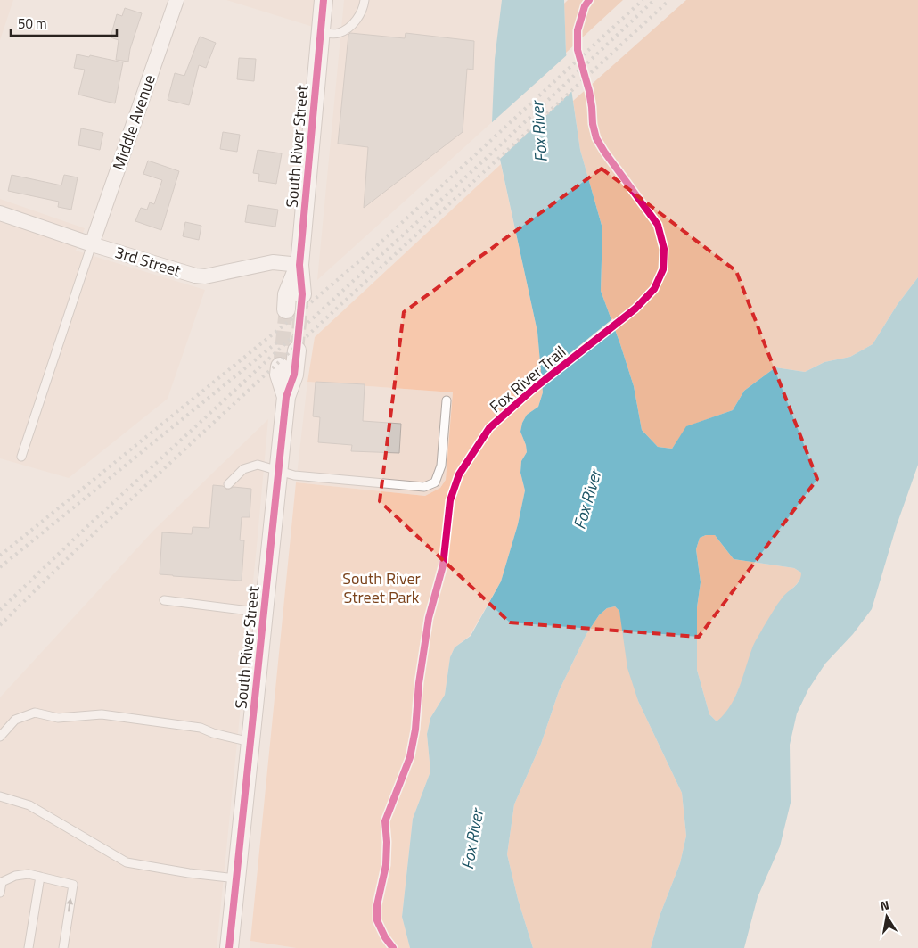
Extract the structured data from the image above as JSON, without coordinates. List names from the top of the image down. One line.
{"streets":{"street":["Middle Avenue","South River Street","3rd Street"],"cycle path":["Fox River Trail"]},"crossings":[["Middle Avenue","3rd Street"],["South River Street","3rd Street"]],"water":["Fox River"],"parks":["South River Street Park"],"scale_bar":"50 m","north":"top"}
